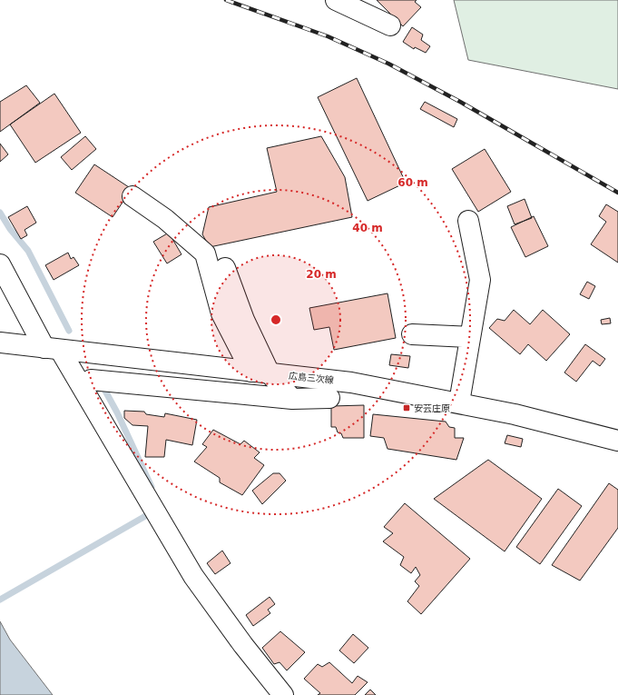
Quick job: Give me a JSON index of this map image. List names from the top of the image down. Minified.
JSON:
{"streets":{"street":["広島三次線"]},"places":{"transit":["安芸庄原"]},"rings":["60 m","40 m","20 m"]}
